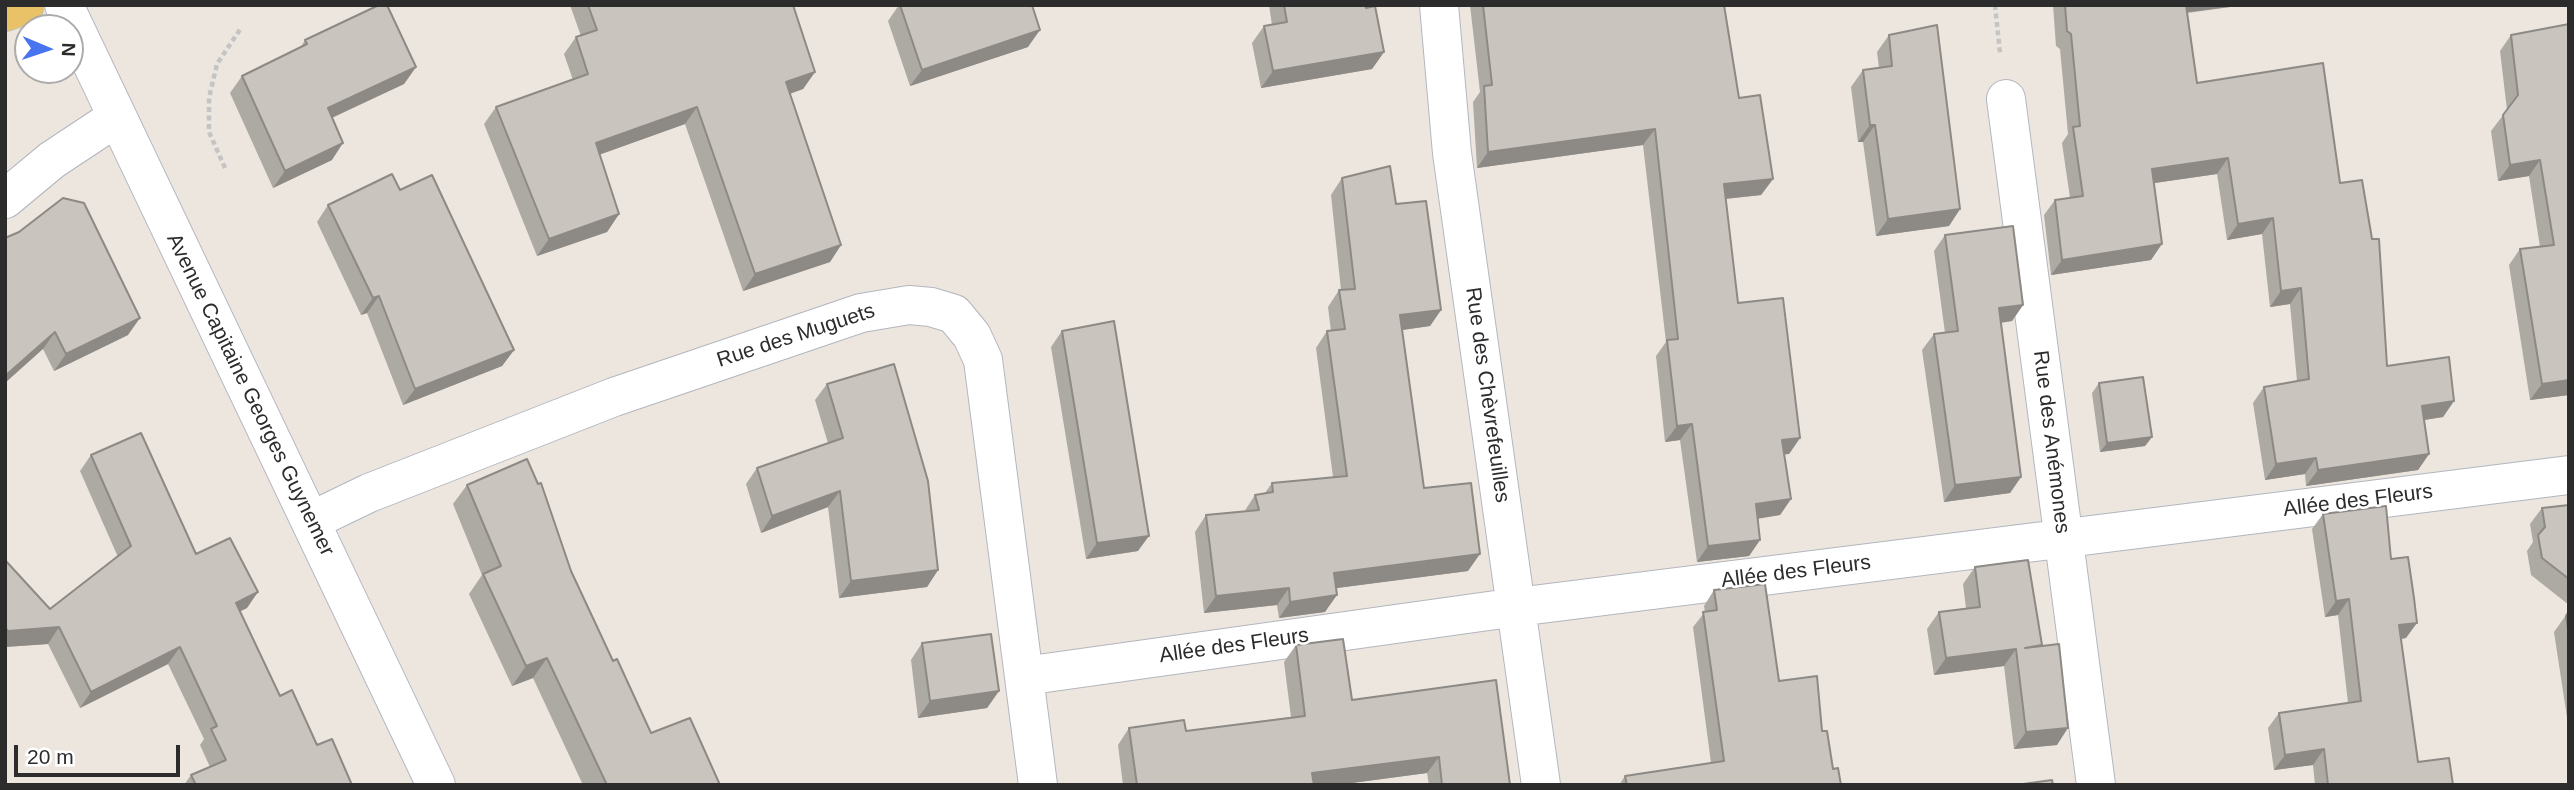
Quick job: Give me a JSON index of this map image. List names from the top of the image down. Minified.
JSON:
{"streets":{"street":["Rue des Muguets","Avenue Capitaine Georges Guynemer","Rue des Chèvrefeuilles","Rue des Anémones","Allée des Fleurs"]},"crossings":[["Rue des Muguets","Avenue Capitaine Georges Guynemer"],["Rue des Muguets","Allée des Fleurs"],["Rue des Chèvrefeuilles","Allée des Fleurs"],["Rue des Anémones","Allée des Fleurs"]],"scale_bar":"20 m","north":"right"}
